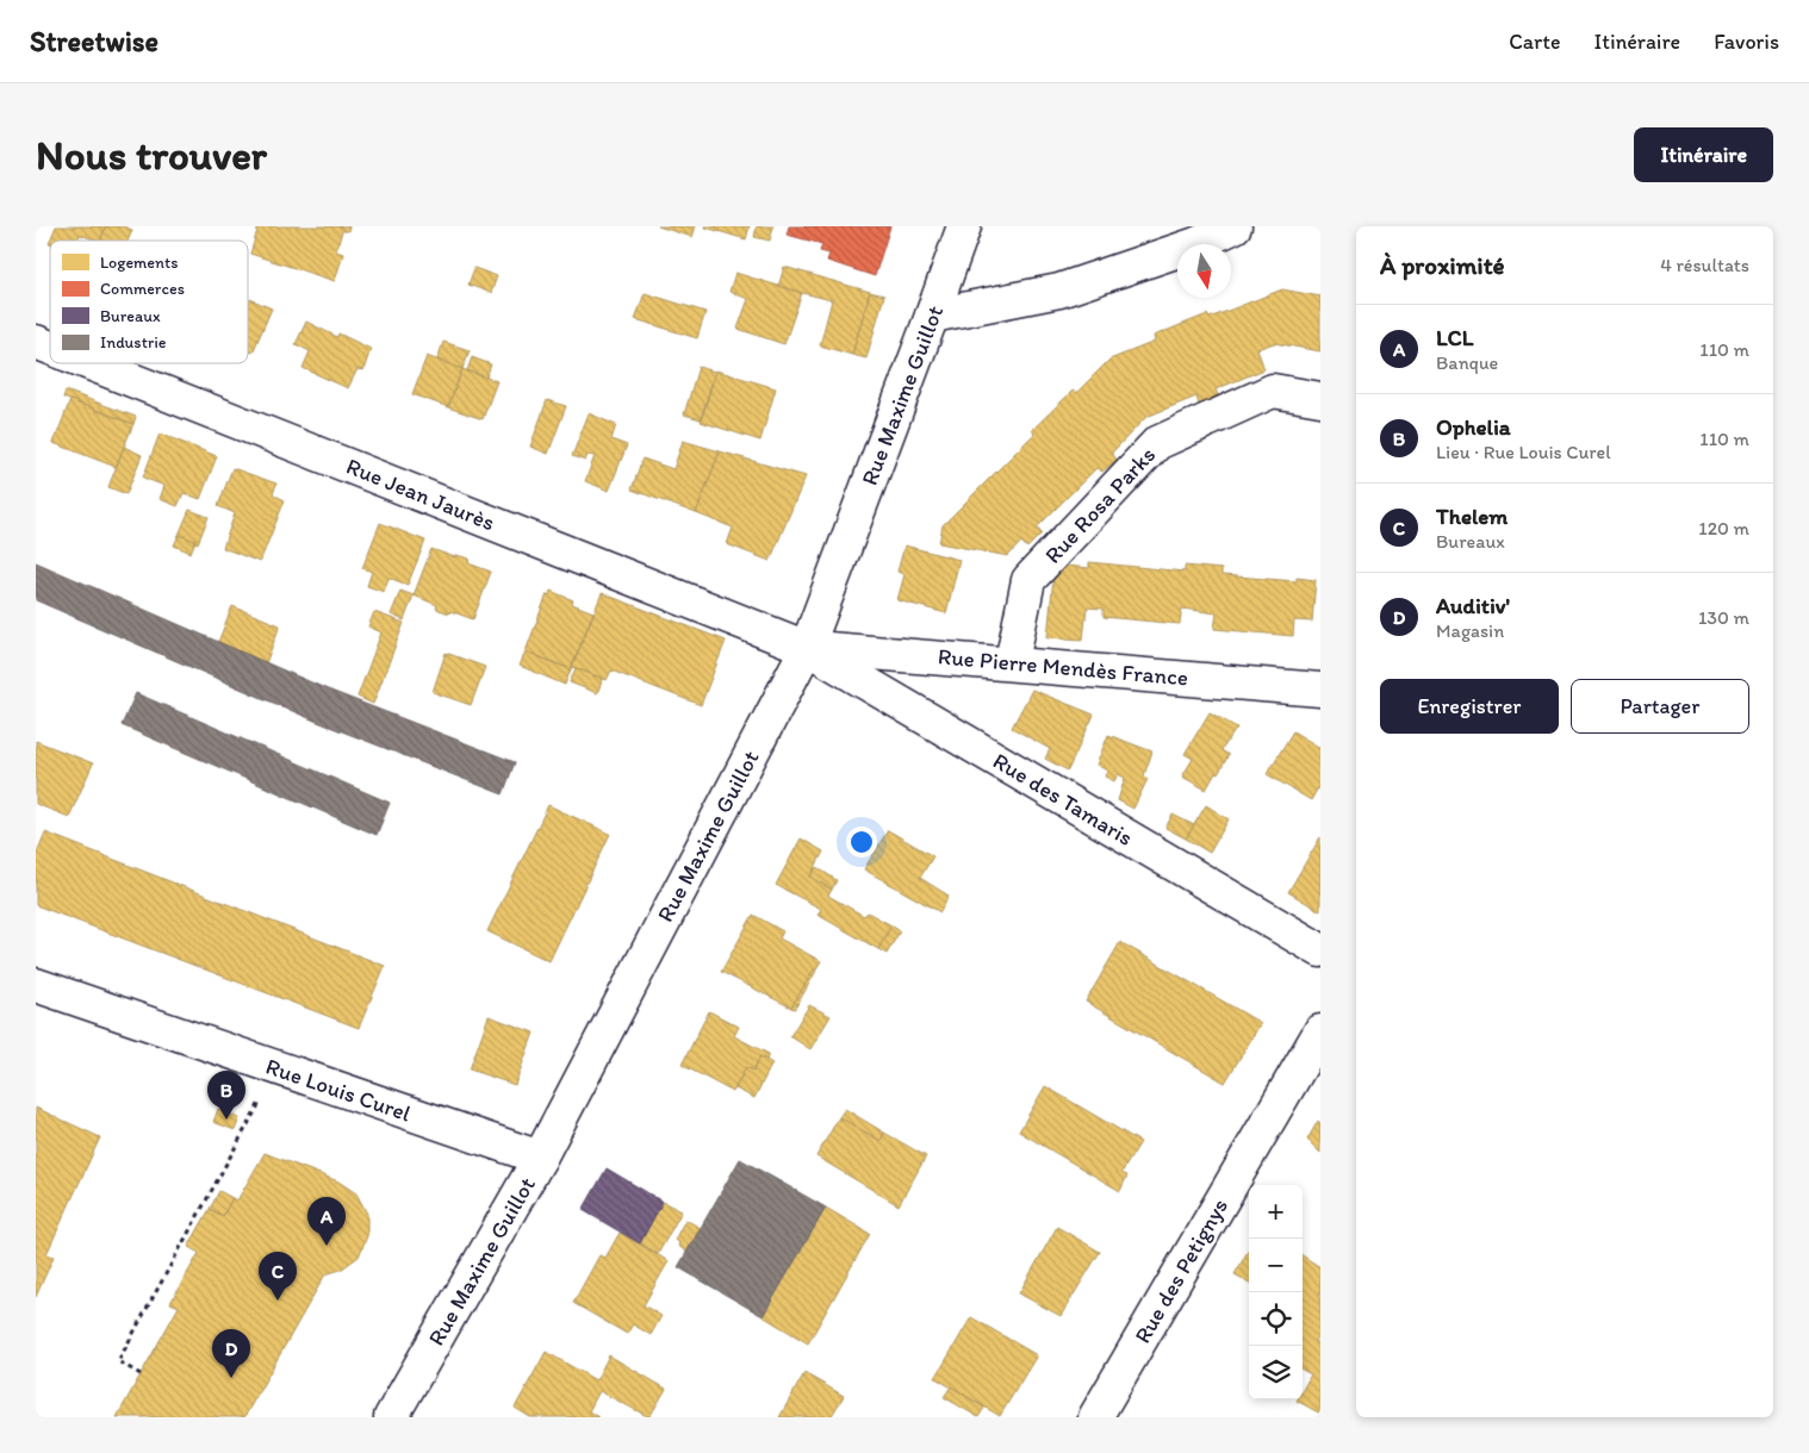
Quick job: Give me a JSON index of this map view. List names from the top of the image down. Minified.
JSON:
{"streets":{"street":["Rue Maxime Guillot","Rue Jean Jaurès","Rue Rosa Parks","Rue Pierre Mendès France","Rue des Tamaris","Rue Louis Curel","Rue des Petignys"]},"crossings":[["Rue Maxime Guillot","Rue Jean Jaurès"],["Rue Maxime Guillot","Rue Pierre Mendès France"],["Rue Maxime Guillot","Rue des Tamaris"],["Rue Maxime Guillot","Rue Louis Curel"],["Rue Jean Jaurès","Rue Pierre Mendès France"],["Rue Jean Jaurès","Rue des Tamaris"],["Rue Rosa Parks","Rue Pierre Mendès France"],["Rue Pierre Mendès France","Rue des Tamaris"]],"legend":["Logements","Commerces","Bureaux","Industrie"],"north":"bottom","page":{"header":"Streetwise","nav":["Carte","Itinéraire","Favoris"],"buttons":["Itinéraire",["Enregistrer","Partager"]],"title":"Nous trouver","heading":["À proximité","4 résultats"],"list":[{"mark":"A","name":"LCL","note":"Banque","value":"110 m"},{"mark":"B","name":"Ophelia","note":"Lieu · Rue Louis Curel","value":"110 m"},{"mark":"C","name":"Thelem","note":"Bureaux","value":"120 m"},{"mark":"D","name":"Auditiv'","note":"Magasin","value":"130 m"}],"pins":["B","A","C","D"],"map_buttons":["+","−"]}}
